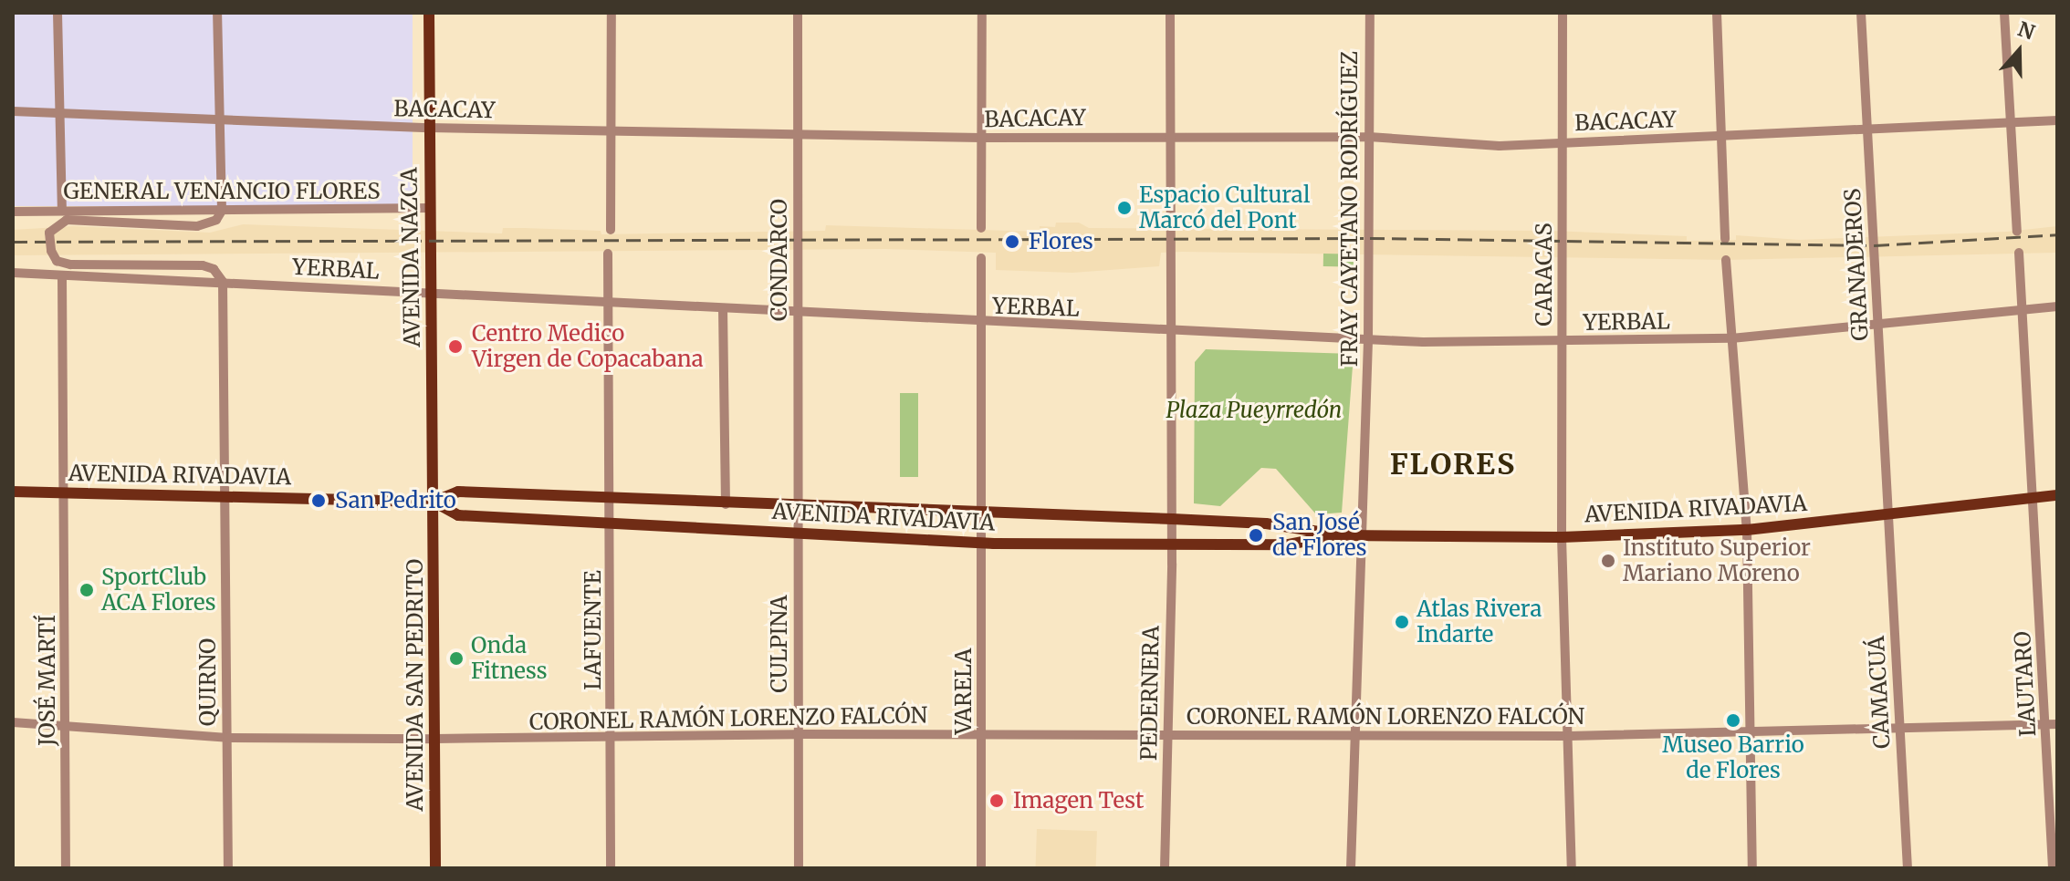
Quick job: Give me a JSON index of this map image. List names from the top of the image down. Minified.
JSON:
{"streets":{"main road":["AVENIDA NAZCA","AVENIDA RIVADAVIA","AVENIDA SAN PEDRITO"],"street":["BACACAY","GENERAL VENANCIO FLORES","FRAY CAYETANO RODRÍGUEZ","CONDARCO","GRANADEROS","YERBAL","CARACAS","LAFUENTE","CULPINA","JOSÉ MARTÍ","QUIRNO","LAUTARO","VARELA","CAMACUÁ","PEDERNERA","CORONEL RAMÓN LORENZO FALCÓN"]},"crossings":[["BACACAY","FRAY CAYETANO RODRÍGUEZ"],["BACACAY","AVENIDA NAZCA"],["BACACAY","CONDARCO"],["BACACAY","GRANADEROS"],["BACACAY","CARACAS"],["BACACAY","PEDERNERA"],["GENERAL VENANCIO FLORES","AVENIDA NAZCA"],["FRAY CAYETANO RODRÍGUEZ","YERBAL"],["FRAY CAYETANO RODRÍGUEZ","AVENIDA RIVADAVIA"],["FRAY CAYETANO RODRÍGUEZ","CORONEL RAMÓN LORENZO FALCÓN"],["AVENIDA NAZCA","YERBAL"],["AVENIDA NAZCA","AVENIDA RIVADAVIA"],["AVENIDA NAZCA","AVENIDA SAN PEDRITO"],["CONDARCO","YERBAL"],["CONDARCO","AVENIDA RIVADAVIA"],["CONDARCO","CULPINA"],["GRANADEROS","YERBAL"],["GRANADEROS","AVENIDA RIVADAVIA"],["GRANADEROS","CAMACUÁ"],["YERBAL","CARACAS"],["YERBAL","LAFUENTE"],["YERBAL","JOSÉ MARTÍ"],["YERBAL","QUIRNO"],["YERBAL","LAUTARO"],["YERBAL","VARELA"],["YERBAL","PEDERNERA"],["CARACAS","AVENIDA RIVADAVIA"],["CARACAS","CORONEL RAMÓN LORENZO FALCÓN"],["AVENIDA RIVADAVIA","LAFUENTE"],["AVENIDA RIVADAVIA","CULPINA"],["AVENIDA RIVADAVIA","JOSÉ MARTÍ"],["AVENIDA RIVADAVIA","QUIRNO"],["AVENIDA RIVADAVIA","LAUTARO"],["AVENIDA RIVADAVIA","AVENIDA SAN PEDRITO"],["AVENIDA RIVADAVIA","VARELA"],["AVENIDA RIVADAVIA","CAMACUÁ"],["AVENIDA RIVADAVIA","PEDERNERA"],["LAFUENTE","CORONEL RAMÓN LORENZO FALCÓN"],["CULPINA","CORONEL RAMÓN LORENZO FALCÓN"],["JOSÉ MARTÍ","CORONEL RAMÓN LORENZO FALCÓN"],["QUIRNO","CORONEL RAMÓN LORENZO FALCÓN"],["LAUTARO","CORONEL RAMÓN LORENZO FALCÓN"],["AVENIDA SAN PEDRITO","CORONEL RAMÓN LORENZO FALCÓN"],["VARELA","CORONEL RAMÓN LORENZO FALCÓN"],["CAMACUÁ","CORONEL RAMÓN LORENZO FALCÓN"],["PEDERNERA","CORONEL RAMÓN LORENZO FALCÓN"]],"districts":["FLORES"],"parks":["Plaza Pueyrredón"],"places":["Espacio Cultural Marcó del Pont","Flores","Centro Medico Virgen de Copacabana","San Pedrito","San José de Flores","Instituto Superior Mariano Moreno","SportClub ACA Flores","Atlas Rivera Indarte","Onda Fitness","Museo Barrio de Flores","Imagen Test"],"north":"top"}
